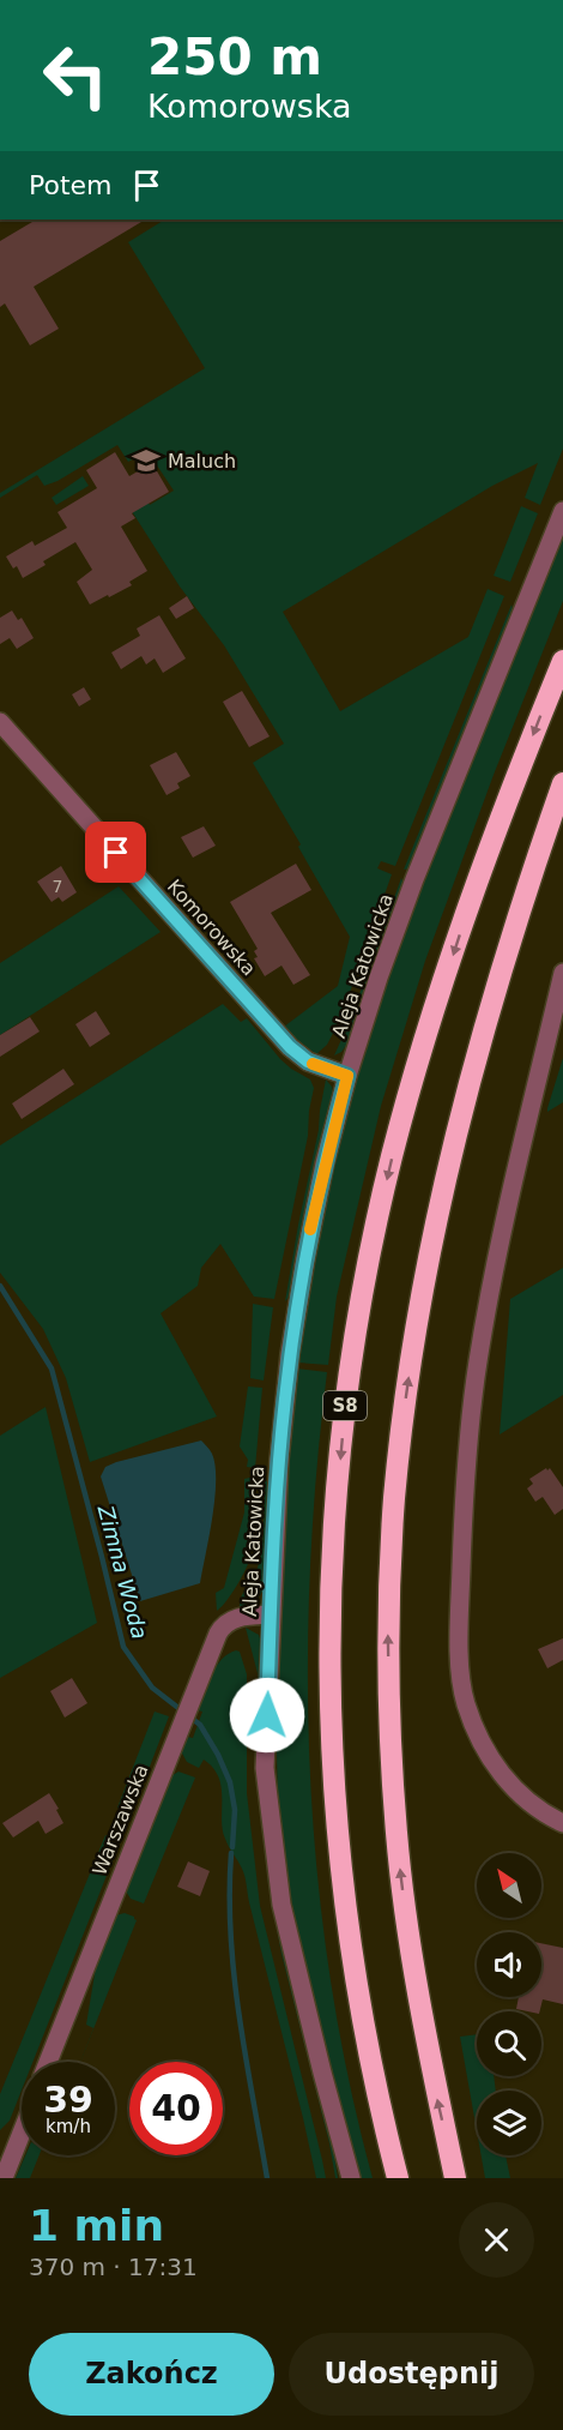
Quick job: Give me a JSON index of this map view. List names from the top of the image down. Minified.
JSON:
{"streets":{"highway":["S8"],"street":["Komorowska","Aleja Katowicka","Warszawska"]},"crossings":[["Komorowska","Aleja Katowicka"],["Aleja Katowicka","Warszawska"]],"water":["Zimna Woda"],"places":{"school or university":["Maluch"]},"house_numbers":["7"],"north":"top left","page":{"turn":["250 m","Komorowska"],"then":"Potem","speed":"39 km/h","limit":"40","heading":["1 min","370 m · 17:31"],"buttons":["Zakończ","Udostępnij"]}}
